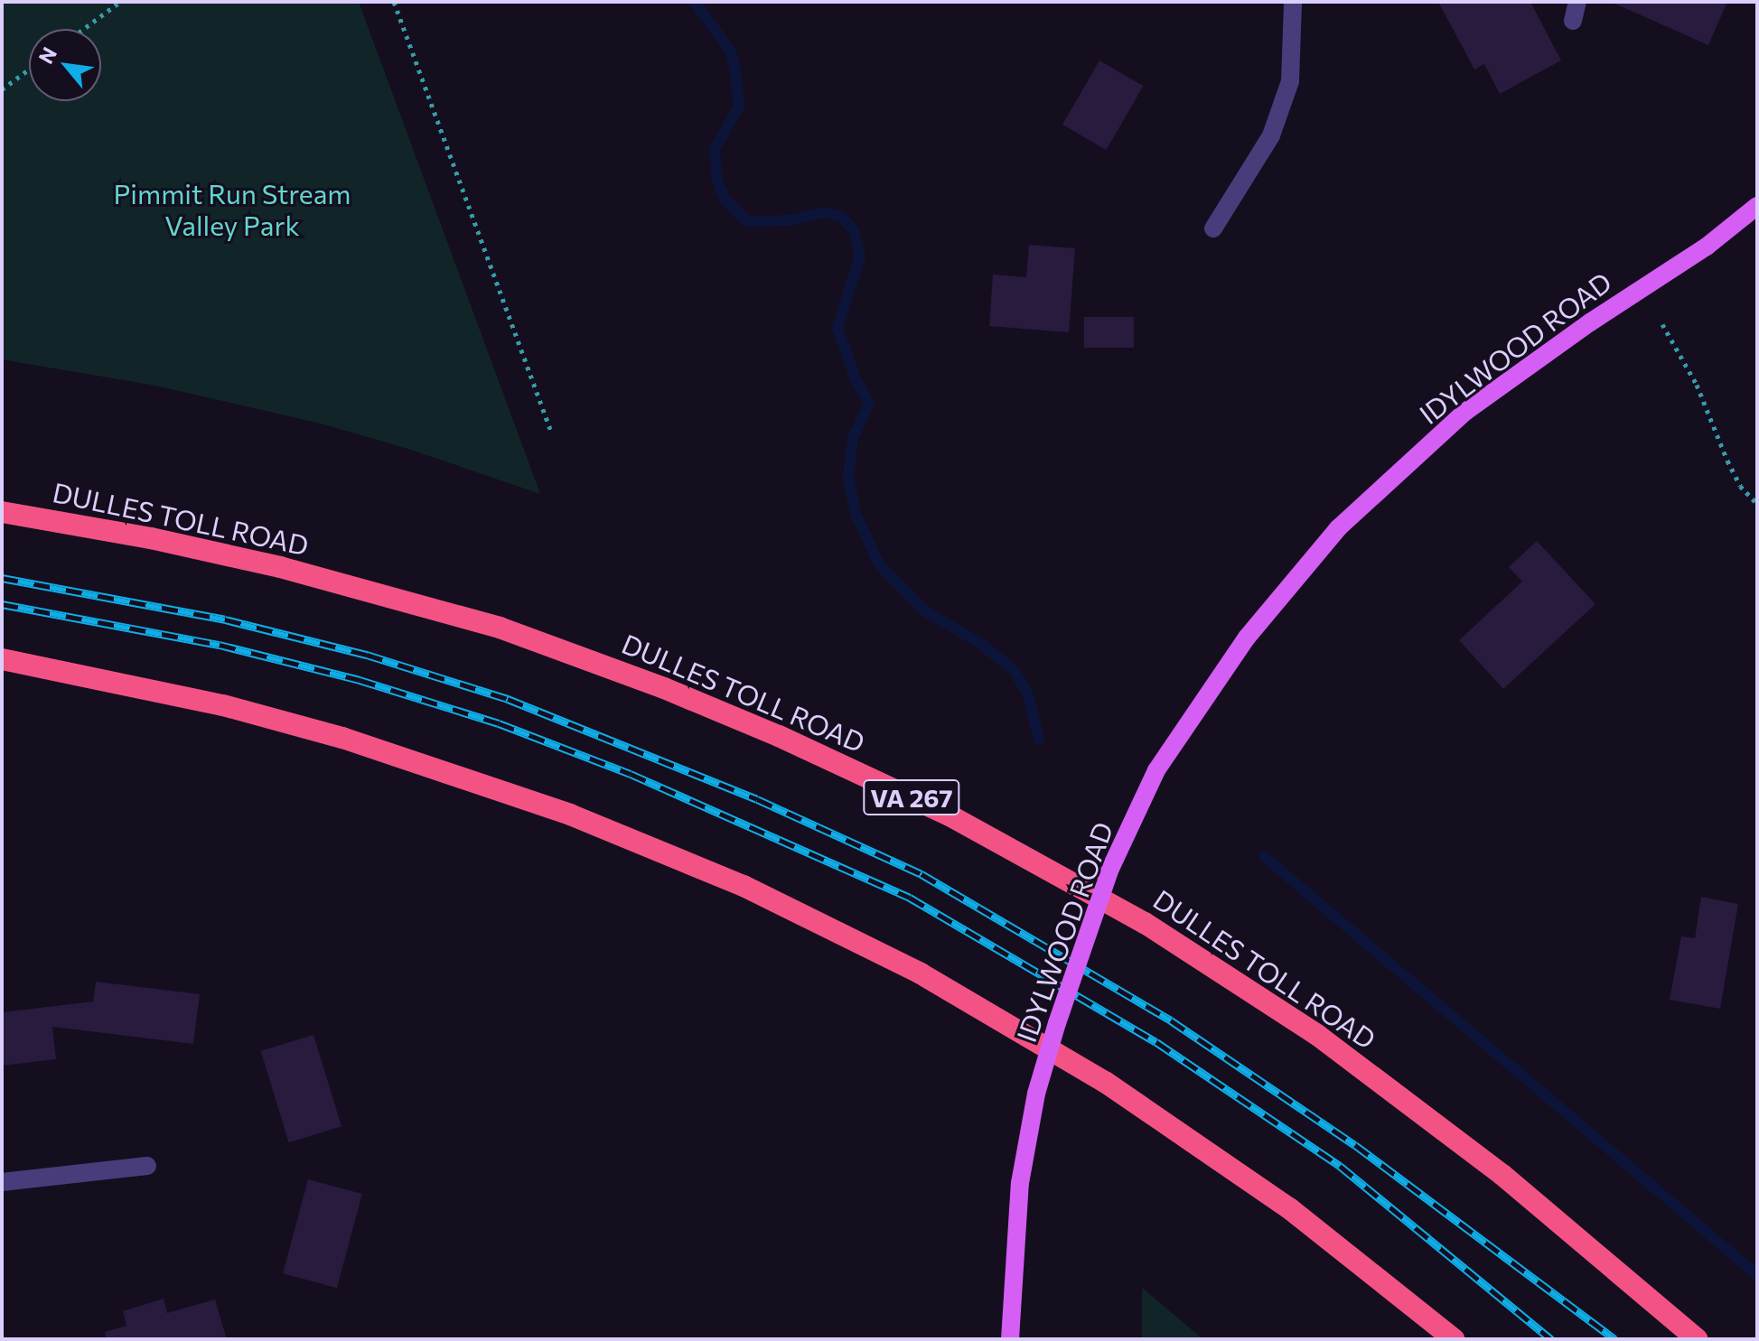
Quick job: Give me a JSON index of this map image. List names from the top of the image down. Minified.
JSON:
{"streets":{"highway":["DULLES TOLL ROAD","VA 267"],"main road":["IDYLWOOD ROAD"]},"parks":["Pimmit Run Stream Valley Park"],"north":"top left"}
